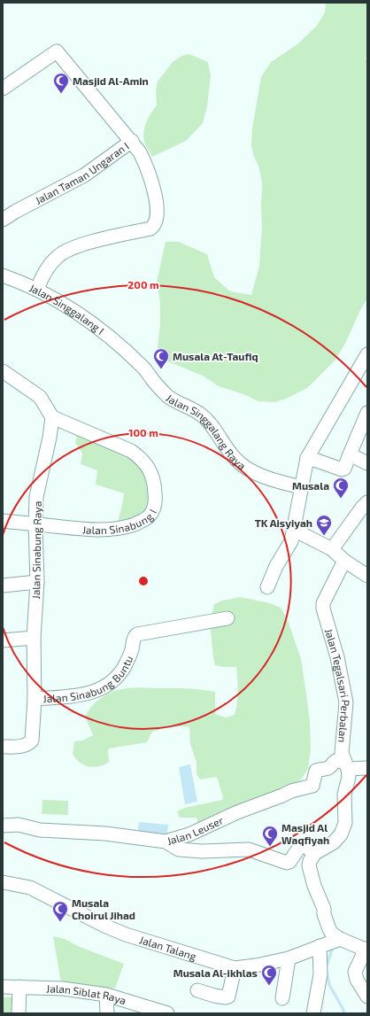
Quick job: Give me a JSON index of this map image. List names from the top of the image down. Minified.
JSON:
{"streets":{"street":["Jalan Taman Ungaran I","Jalan Singgalang I","Jalan Singgalang Raya","Jalan Sinabung I","Jalan Sinabung Raya","Jalan Sinabung Buntu","Jalan Tegalsari Perbalan","Jalan Leuser","Jalan Talang","Jalan Siblat Raya"]},"crossings":[["Jalan Singgalang I","Jalan Singgalang Raya"],["Jalan Sinabung I","Jalan Sinabung Raya"],["Jalan Sinabung Raya","Jalan Sinabung Buntu"],["Jalan Tegalsari Perbalan","Jalan Leuser"]],"places":{"mosque":["Masjid Al-Amin","Musala At-Taufiq","Musala","Masjid Al Waqfiyah","Musala Choirul Jihad","Musala Al-ikhlas"],"school or university":["TK Aisyiyah"]},"rings":["200 m","100 m"]}
